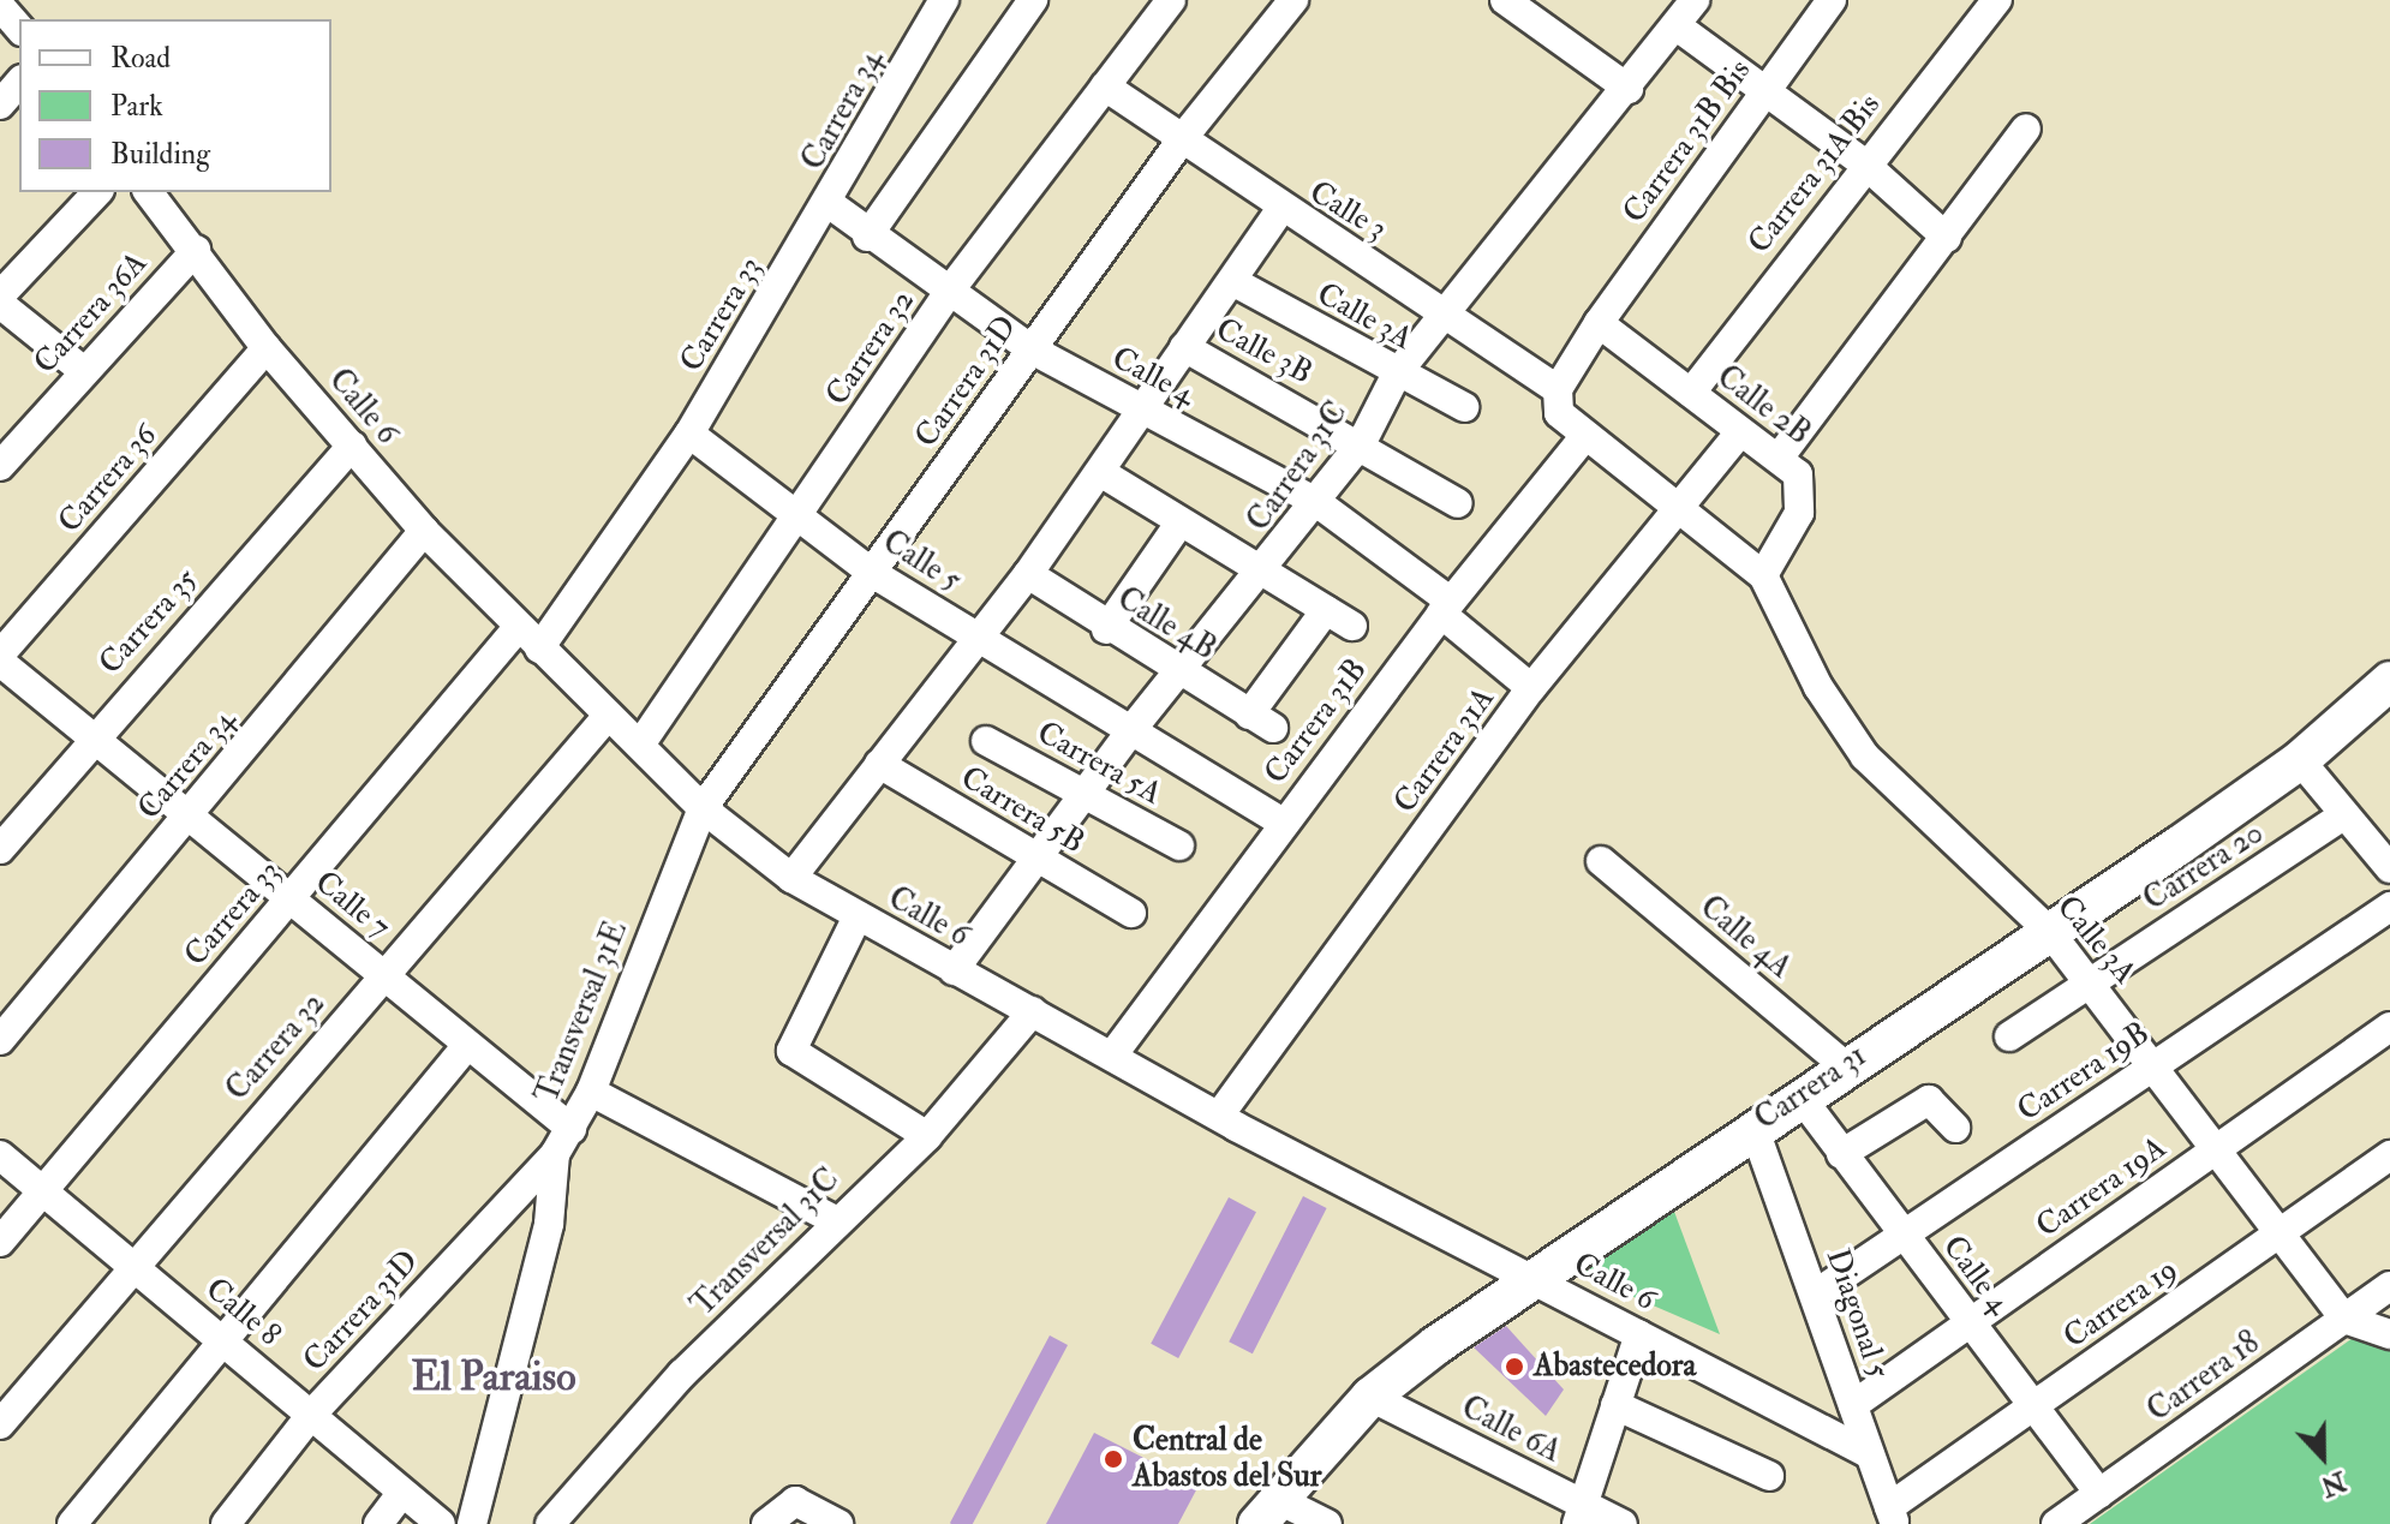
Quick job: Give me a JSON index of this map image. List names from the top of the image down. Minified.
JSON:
{"streets":{"main road":["Carrera 31"],"street":["Carrera 34","Carrera 31B Bis","Carrera 31A Bis","Calle 3","Carrera 36A","Carrera 33","Calle 3A","Carrera 32","Calle 3B","Calle 4","Carrera 31D","Calle 2B","Calle 6","Carrera 31C","Carrera 36","Calle 5","Carrera 35","Calle 4B","Carrera 31B","Carrera 31A","Carrera 5A","Carrera 5B","Carrera 20","Calle 7","Calle 4A","Transversal 31E","Carrera 19B","Carrera 19A","Transversal 31C","Carrera 19","Calle 8","Diagonal 5","Carrera 18","Calle 6A"]},"crossings":[["Carrera 34","Carrera 33"],["Carrera 34","Calle 4"],["Carrera 34","Calle 6"],["Carrera 34","Calle 7"],["Carrera 31B Bis","Calle 3"],["Carrera 31B Bis","Calle 2B"],["Carrera 31A Bis","Calle 2B"],["Calle 3","Carrera 32"],["Calle 3","Carrera 31D"],["Calle 3","Carrera 31C"],["Carrera 36A","Calle 6"],["Carrera 33","Calle 4"],["Carrera 33","Calle 6"],["Carrera 33","Calle 5"],["Carrera 33","Calle 7"],["Carrera 33","Calle 8"],["Calle 3A","Calle 2B"],["Calle 3A","Carrera 31C"],["Calle 3A","Carrera 20"],["Calle 3A","Carrera 19B"],["Calle 3A","Carrera 31"],["Calle 3A","Carrera 19A"],["Calle 3A","Carrera 19"],["Calle 3A","Carrera 18"],["Carrera 32","Calle 4"],["Carrera 32","Calle 6"],["Carrera 32","Calle 5"],["Carrera 32","Calle 7"],["Carrera 32","Calle 8"],["Calle 3B","Carrera 31C"],["Calle 4","Carrera 31D"],["Calle 4","Carrera 31C"],["Calle 4","Carrera 31B"],["Calle 4","Carrera 31A"],["Calle 4","Carrera 19B"],["Calle 4","Carrera 31"],["Calle 4","Carrera 19A"],["Calle 4","Carrera 19"],["Calle 4","Carrera 18"],["Carrera 31D","Calle 6"],["Carrera 31D","Calle 5"],["Carrera 31D","Transversal 31E"],["Carrera 31D","Calle 8"],["Calle 2B","Carrera 31A"],["Calle 6","Carrera 31C"],["Calle 6","Carrera 36"],["Calle 6","Carrera 35"],["Calle 6","Carrera 31B"],["Calle 6","Carrera 31A"],["Calle 6","Transversal 31E"],["Calle 6","Carrera 31"],["Calle 6","Transversal 31C"],["Calle 6","Diagonal 5"],["Carrera 31C","Calle 5"],["Carrera 31C","Calle 4B"],["Carrera 31C","Carrera 5A"],["Carrera 31C","Carrera 5B"],["Calle 5","Carrera 31B"],["Carrera 35","Calle 7"],["Calle 7","Transversal 31E"],["Calle 4A","Carrera 31"],["Carrera 19B","Diagonal 5"],["Carrera 31","Diagonal 5"],["Carrera 31","Calle 6A"],["Carrera 19A","Diagonal 5"],["Carrera 19","Diagonal 5"]],"districts":["El Paraiso"],"places":["Abastecedora","Central de Abastos del Sur"],"legend":["Road","Park","Building"],"north":"bottom"}
